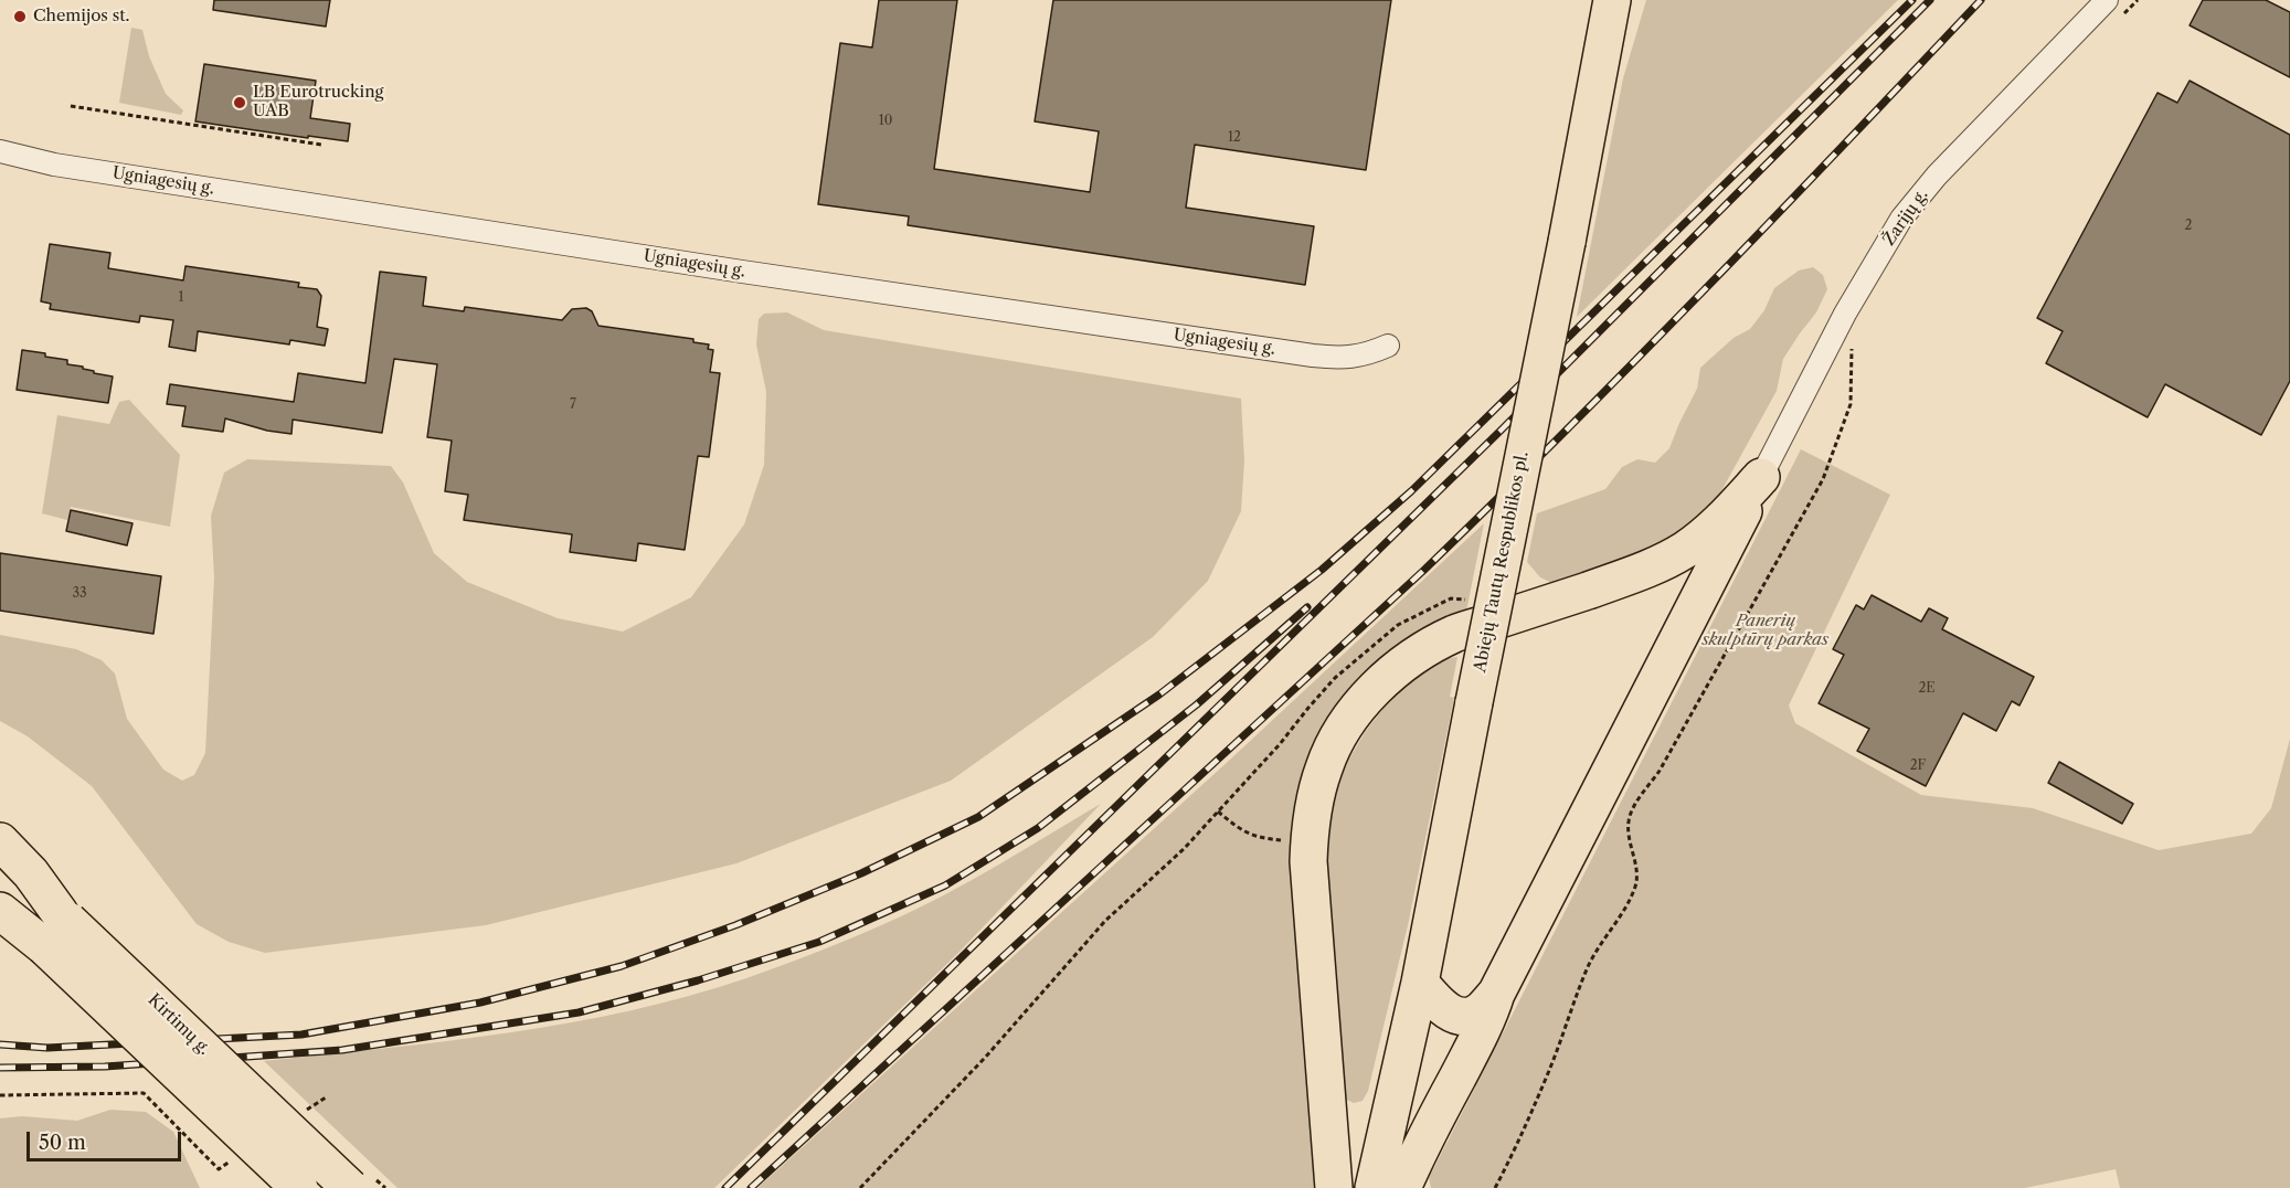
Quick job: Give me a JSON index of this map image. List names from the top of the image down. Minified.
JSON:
{"streets":{"highway":["Abiejų Tautų Respublikos pl.","Kirtimų g."],"street":["Ugniagesių g.","Žarijų g."]},"parks":["Panerių skulptūrų parkas"],"places":["Chemijos st.","LB Eurotrucking UAB"],"house_numbers":["10","12","2","1","7","33","2E","2F"],"scale_bar":"50 m"}
